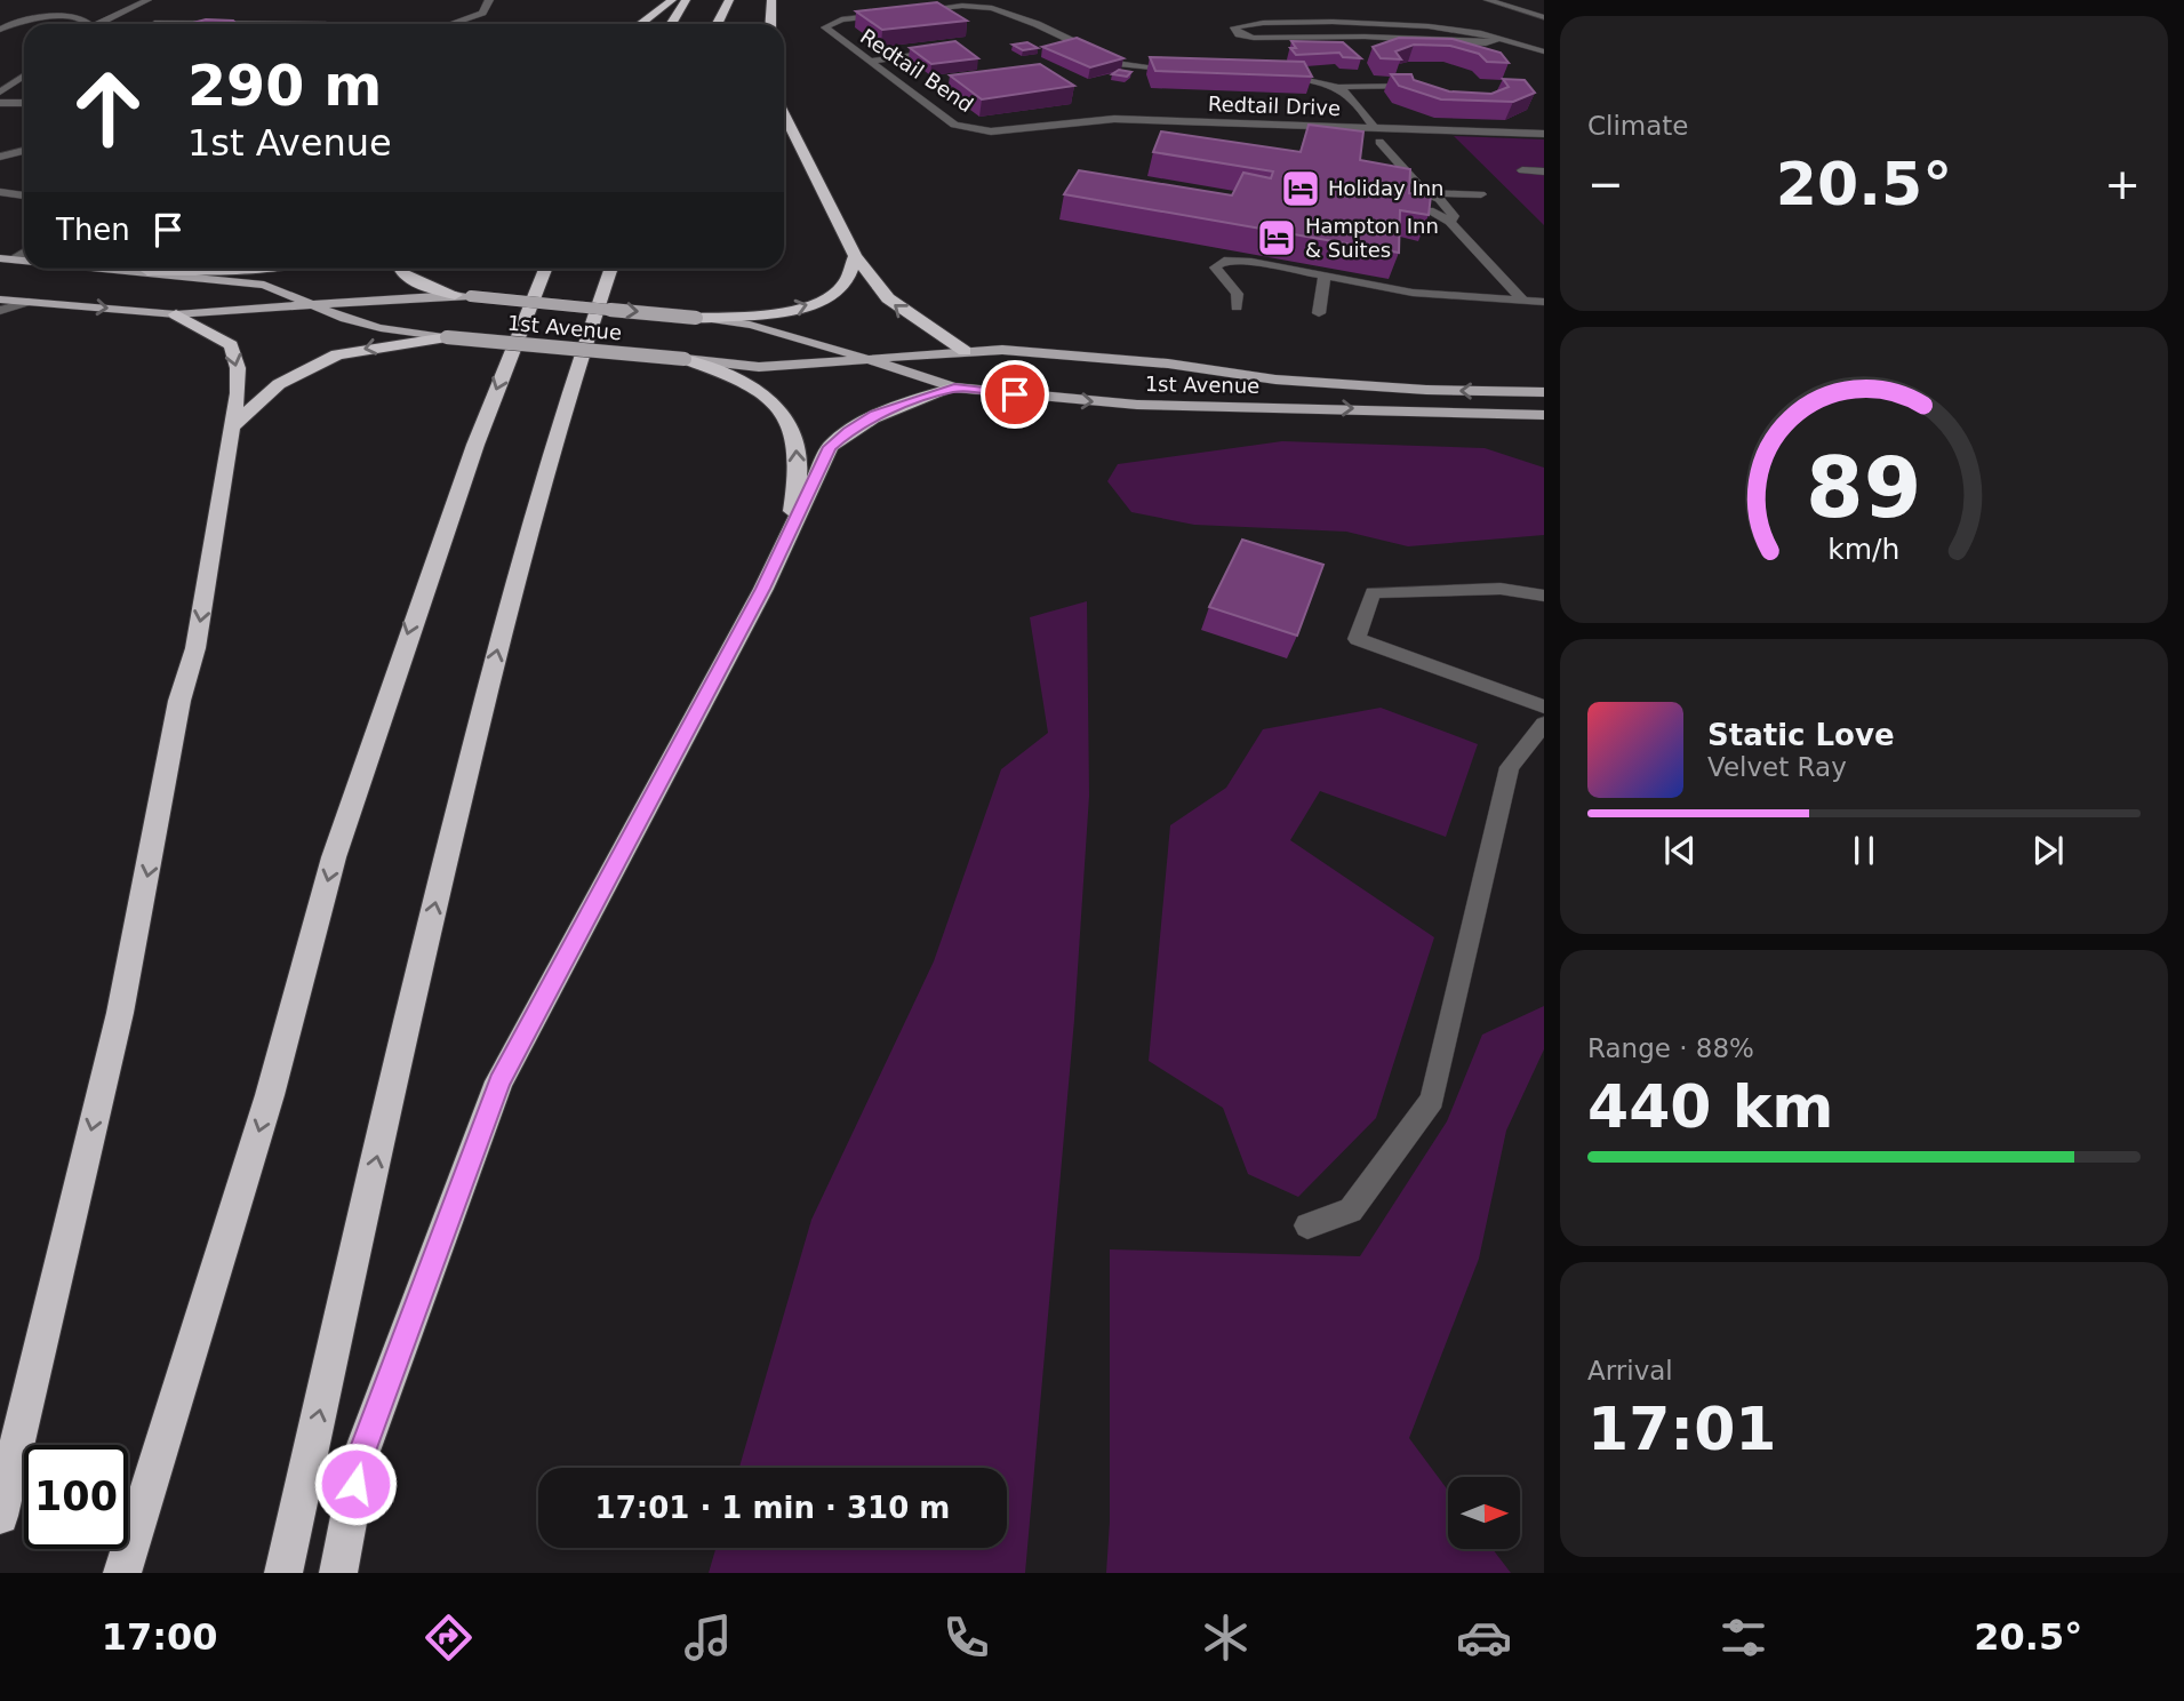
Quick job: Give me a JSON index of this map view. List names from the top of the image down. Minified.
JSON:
{"streets":{"main road":["1st Avenue"],"street":["Redtail Bend","Redtail Drive"]},"crossings":[["Redtail Bend","Redtail Drive"]],"places":{"hotel":["Holiday Inn","Hampton Inn & Suites"]},"north":"right","page":{"tile":["Climate",["Range · 88%","440 km"],["Arrival","17:01"]],"turn":["290 m","1st Avenue"],"heat":["−","20.5°","+"],"then":"Then","song":["Static Love","Velvet Ray"],"limit":"100","trip":"17:01 · 1 min · 310 m","tabs":["17:00","20.5°"],"gauge":["89","km/h"]}}
